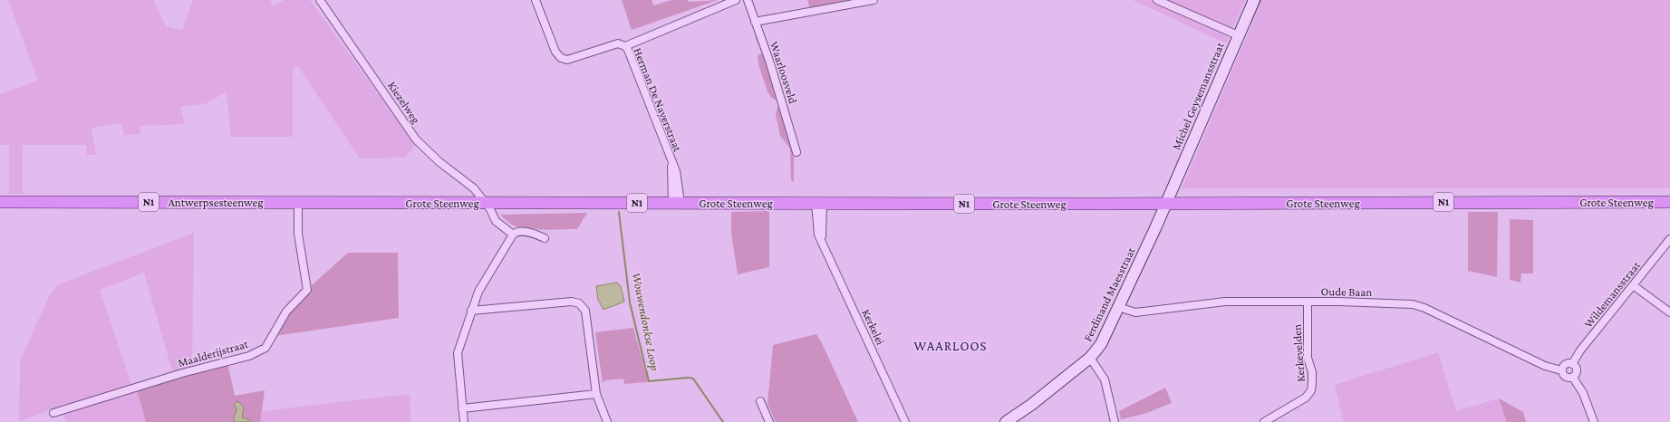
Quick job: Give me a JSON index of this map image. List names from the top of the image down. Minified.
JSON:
{"streets":{"main road":["N1","Antwerpsesteenweg","Grote Steenweg"],"street":["Waarloosveld","Michel Geysemansstraat","Herman De Nayerstraat","Kiezelweg","Oude Baan","Ferdinand Maesstraat","Wildemansstraat","Kerkelei","Maalderijstraat","Kerkevelden"]},"crossings":[["Michel Geysemansstraat","Grote Steenweg"],["Michel Geysemansstraat","Ferdinand Maesstraat"],["Herman De Nayerstraat","Grote Steenweg"],["Kiezelweg","Grote Steenweg"],["Antwerpsesteenweg","Grote Steenweg"],["Antwerpsesteenweg","Maalderijstraat"],["Grote Steenweg","Ferdinand Maesstraat"],["Grote Steenweg","Kerkelei"],["Oude Baan","Ferdinand Maesstraat"],["Oude Baan","Wildemansstraat"],["Oude Baan","Kerkevelden"]],"districts":["WAARLOOS"],"water":["Wouwendonkse Loop"]}
